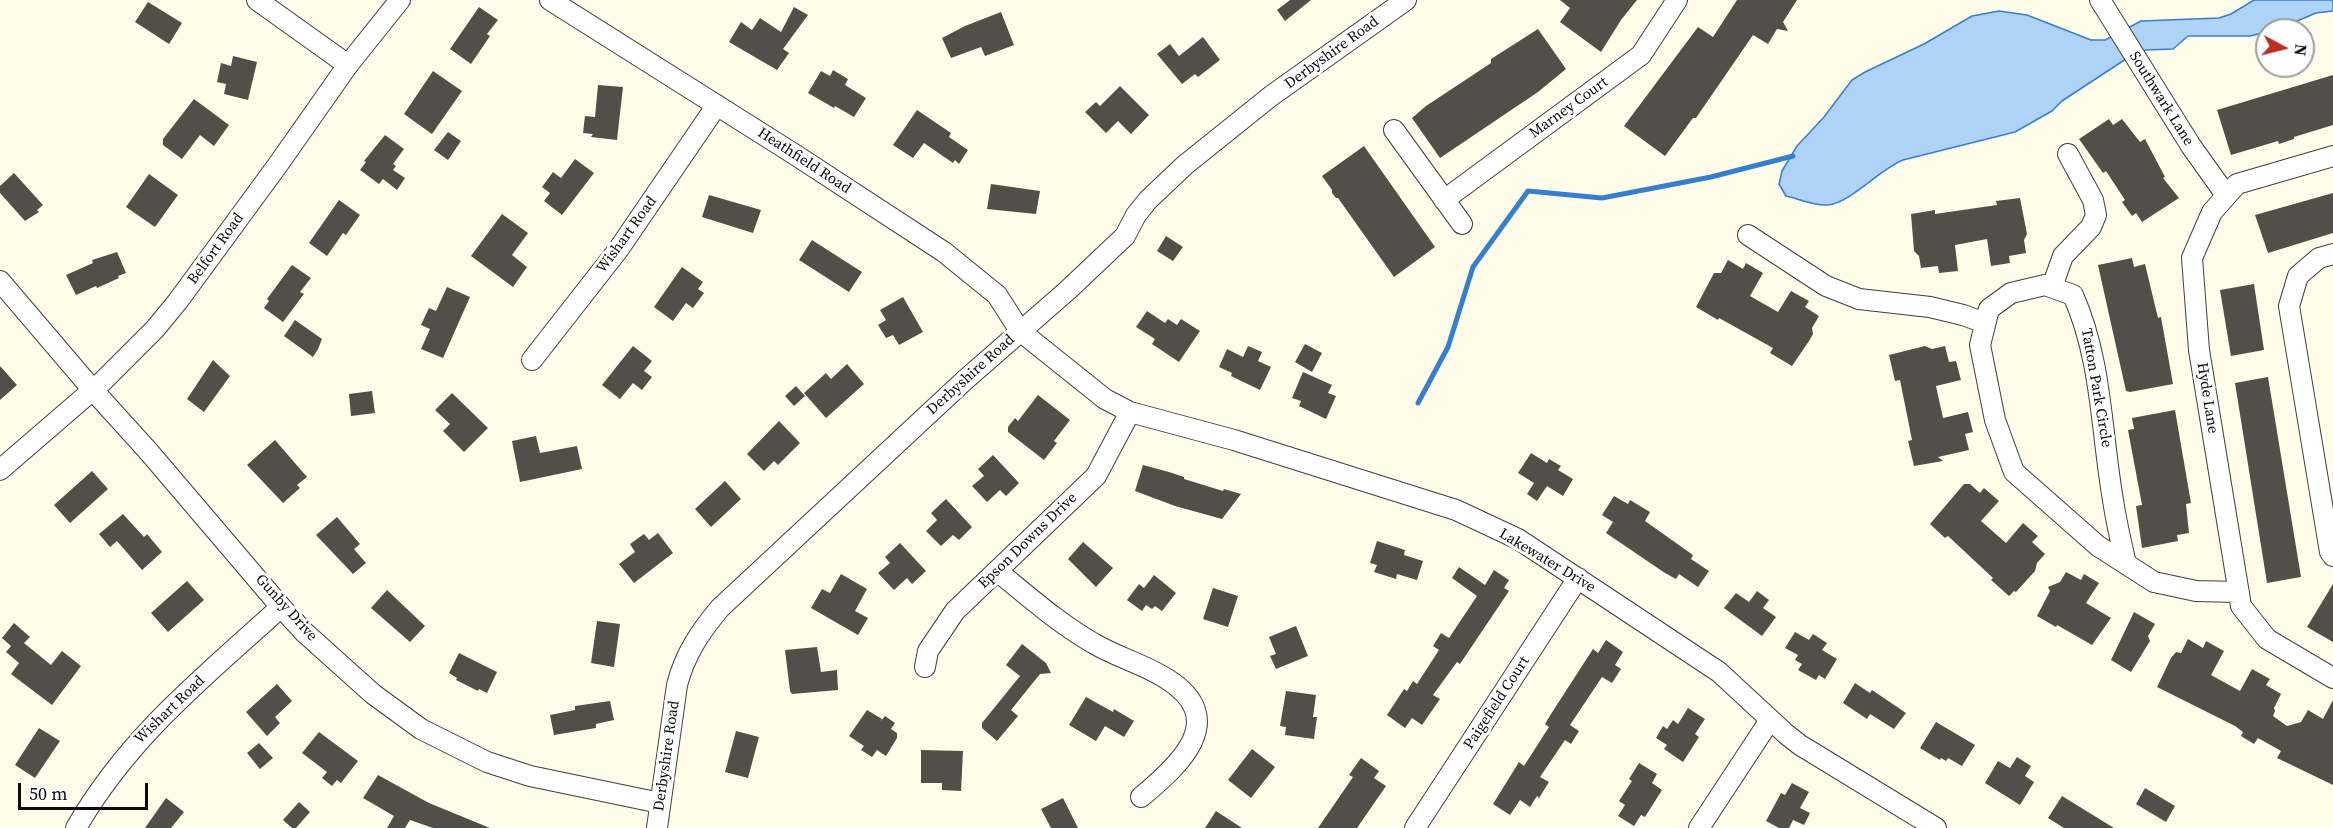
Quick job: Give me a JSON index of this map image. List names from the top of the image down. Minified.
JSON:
{"streets":{"street":["Derbyshire Road","Southwark Lane","Marney Court","Heathfield Road","Wishart Road","Belfort Road","Tatton Park Circle","Hyde Lane","Epson Downs Drive","Lakewater Drive","Gunby Drive","Paigefield Court"]},"crossings":[["Derbyshire Road","Heathfield Road"],["Derbyshire Road","Lakewater Drive"],["Derbyshire Road","Gunby Drive"],["Southwark Lane","Hyde Lane"],["Heathfield Road","Wishart Road"],["Heathfield Road","Lakewater Drive"],["Wishart Road","Gunby Drive"],["Belfort Road","Gunby Drive"],["Epson Downs Drive","Lakewater Drive"],["Lakewater Drive","Paigefield Court"]],"scale_bar":"50 m","north":"right"}
